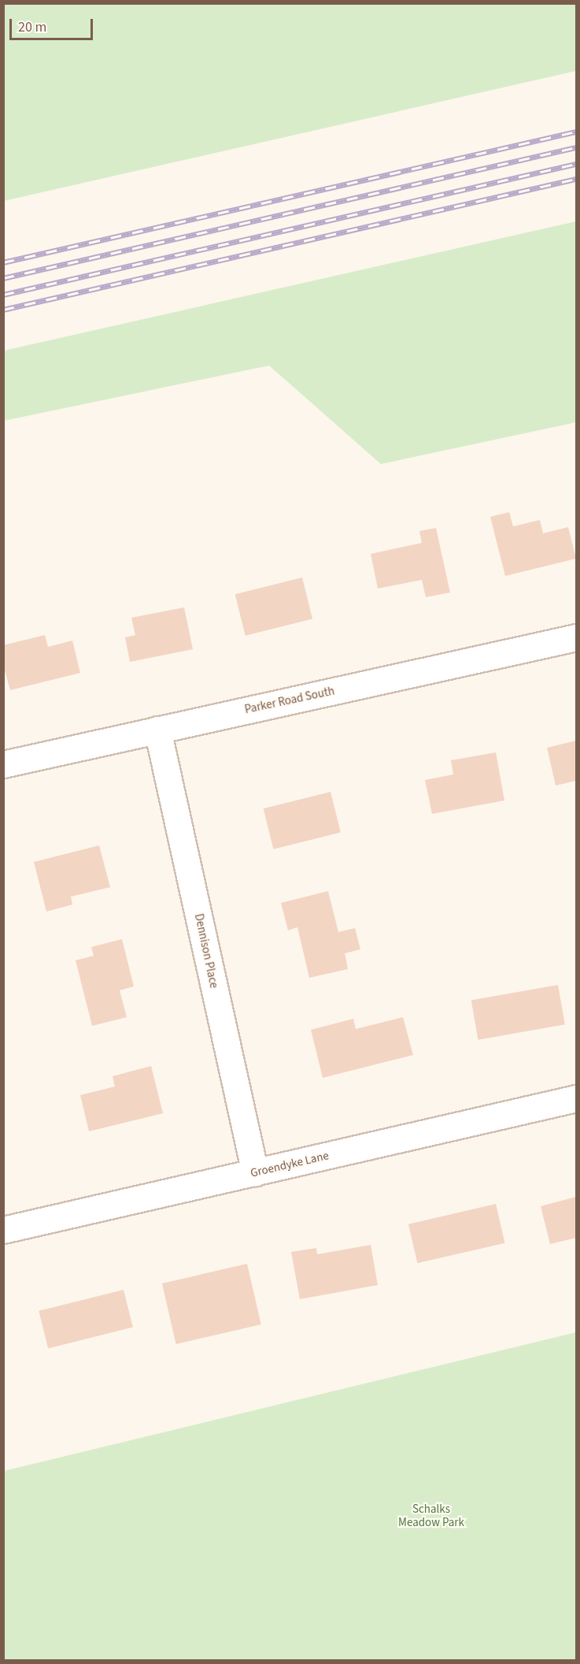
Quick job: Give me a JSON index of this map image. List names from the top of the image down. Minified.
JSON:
{"streets":{"street":["Parker Road South","Dennison Place","Groendyke Lane"]},"crossings":[["Parker Road South","Dennison Place"],["Dennison Place","Groendyke Lane"]],"parks":["Schalks Meadow Park"],"scale_bar":"20 m"}
